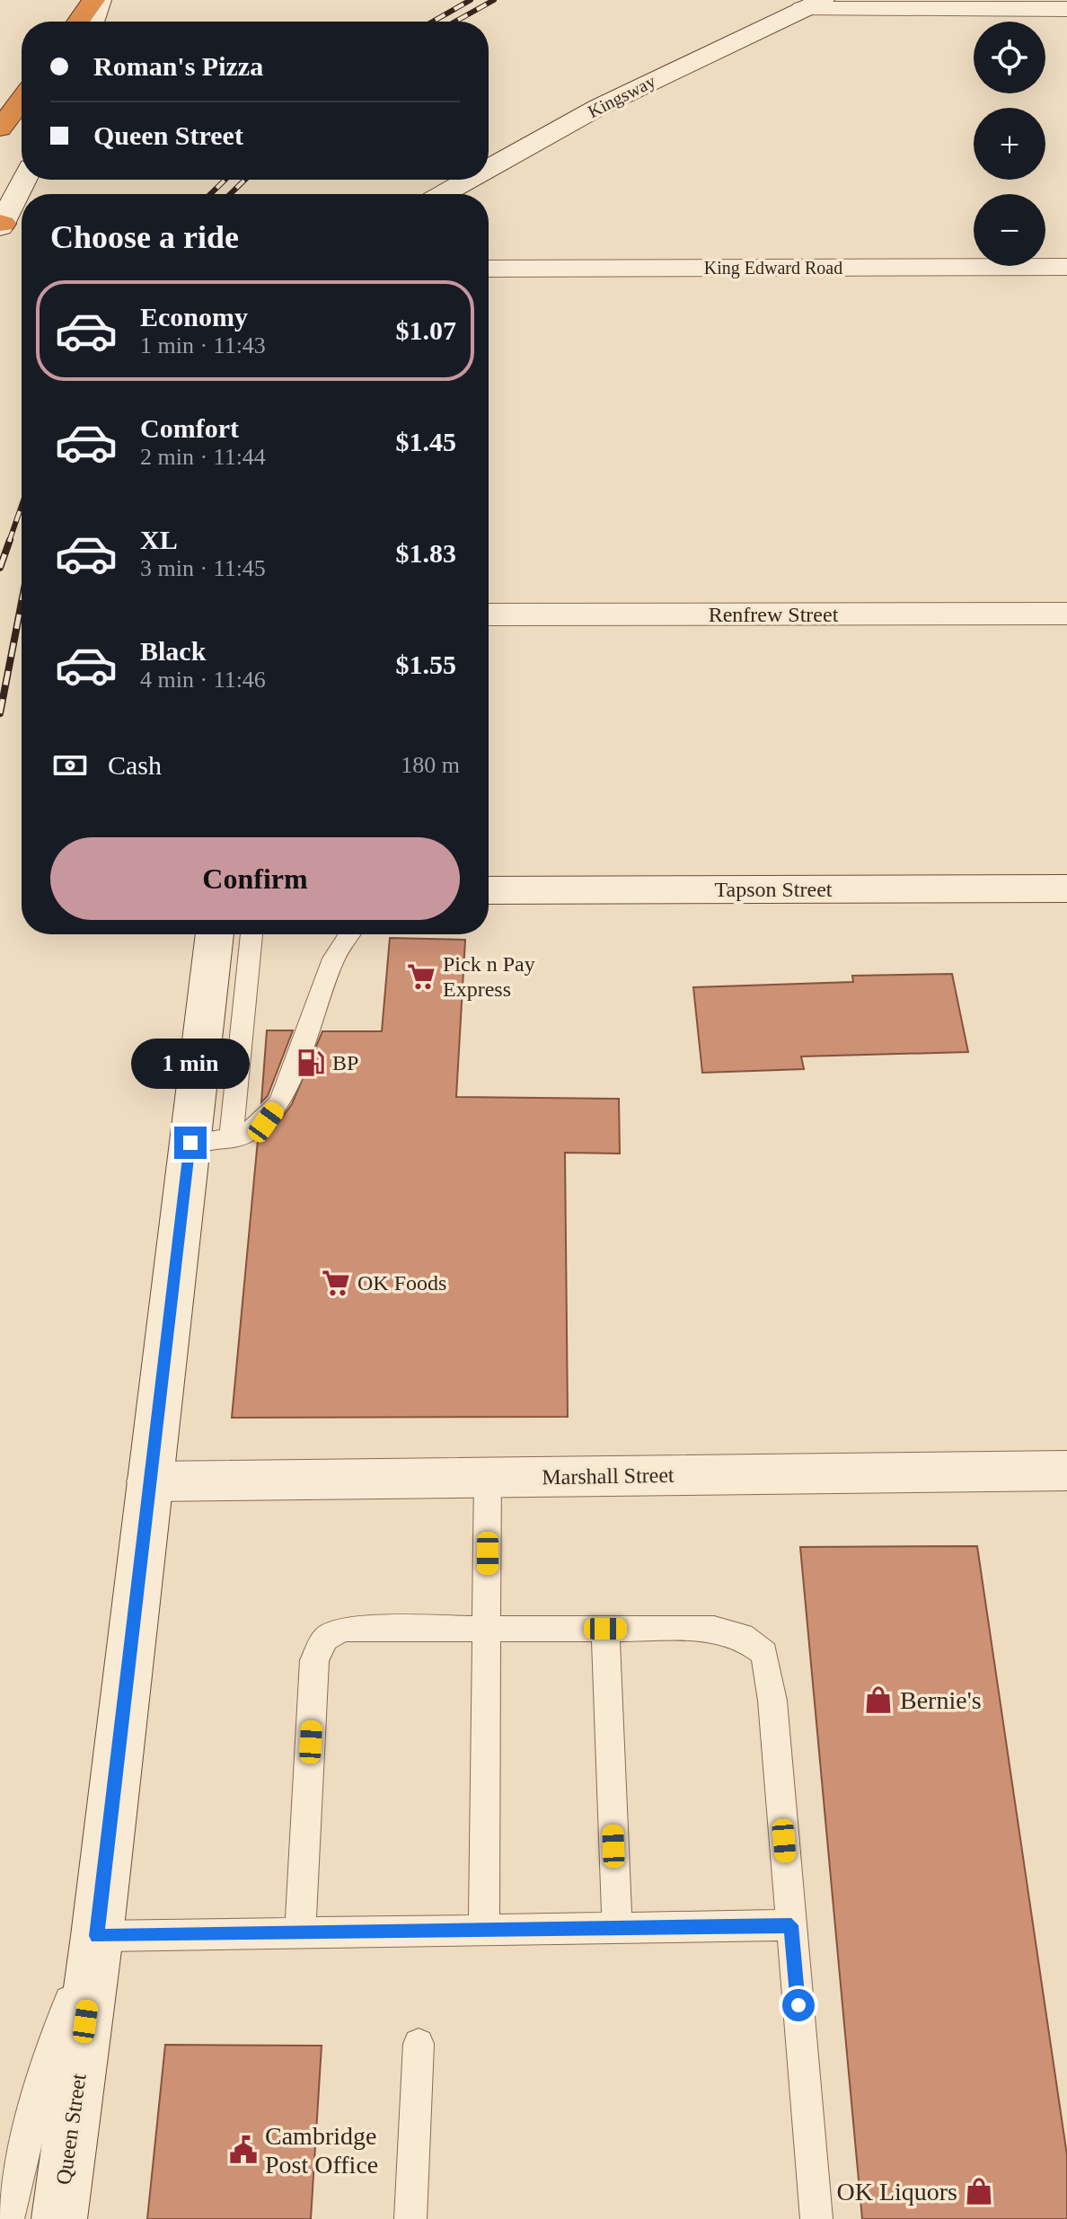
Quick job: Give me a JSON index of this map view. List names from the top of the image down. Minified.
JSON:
{"streets":{"street":["Kingsway","King Edward Road","Renfrew Street","Tapson Street","Marshall Street","Queen Street"]},"crossings":[["Marshall Street","Queen Street"]],"places":{"supermarket":["Pick n Pay Express","OK Foods"],"fuel station":["BP"],"shop":["Bernie's","OK Liquors"],"public building":["Cambridge Post Office"]},"page":{"map_buttons":["+","−"],"banner":["Roman's Pizza","Queen Street"],"heading":"Choose a ride","list":[{"name":"Economy","note":"1 min · 11:43","value":"$1.07"},{"name":"Comfort","note":"2 min · 11:44","value":"$1.45"},{"name":"XL","note":"3 min · 11:45","value":"$1.83"},{"name":"Black","note":"4 min · 11:46","value":"$1.55"}],"pay":["Cash","180 m"],"buttons":"Confirm","bubble":"1 min"}}
